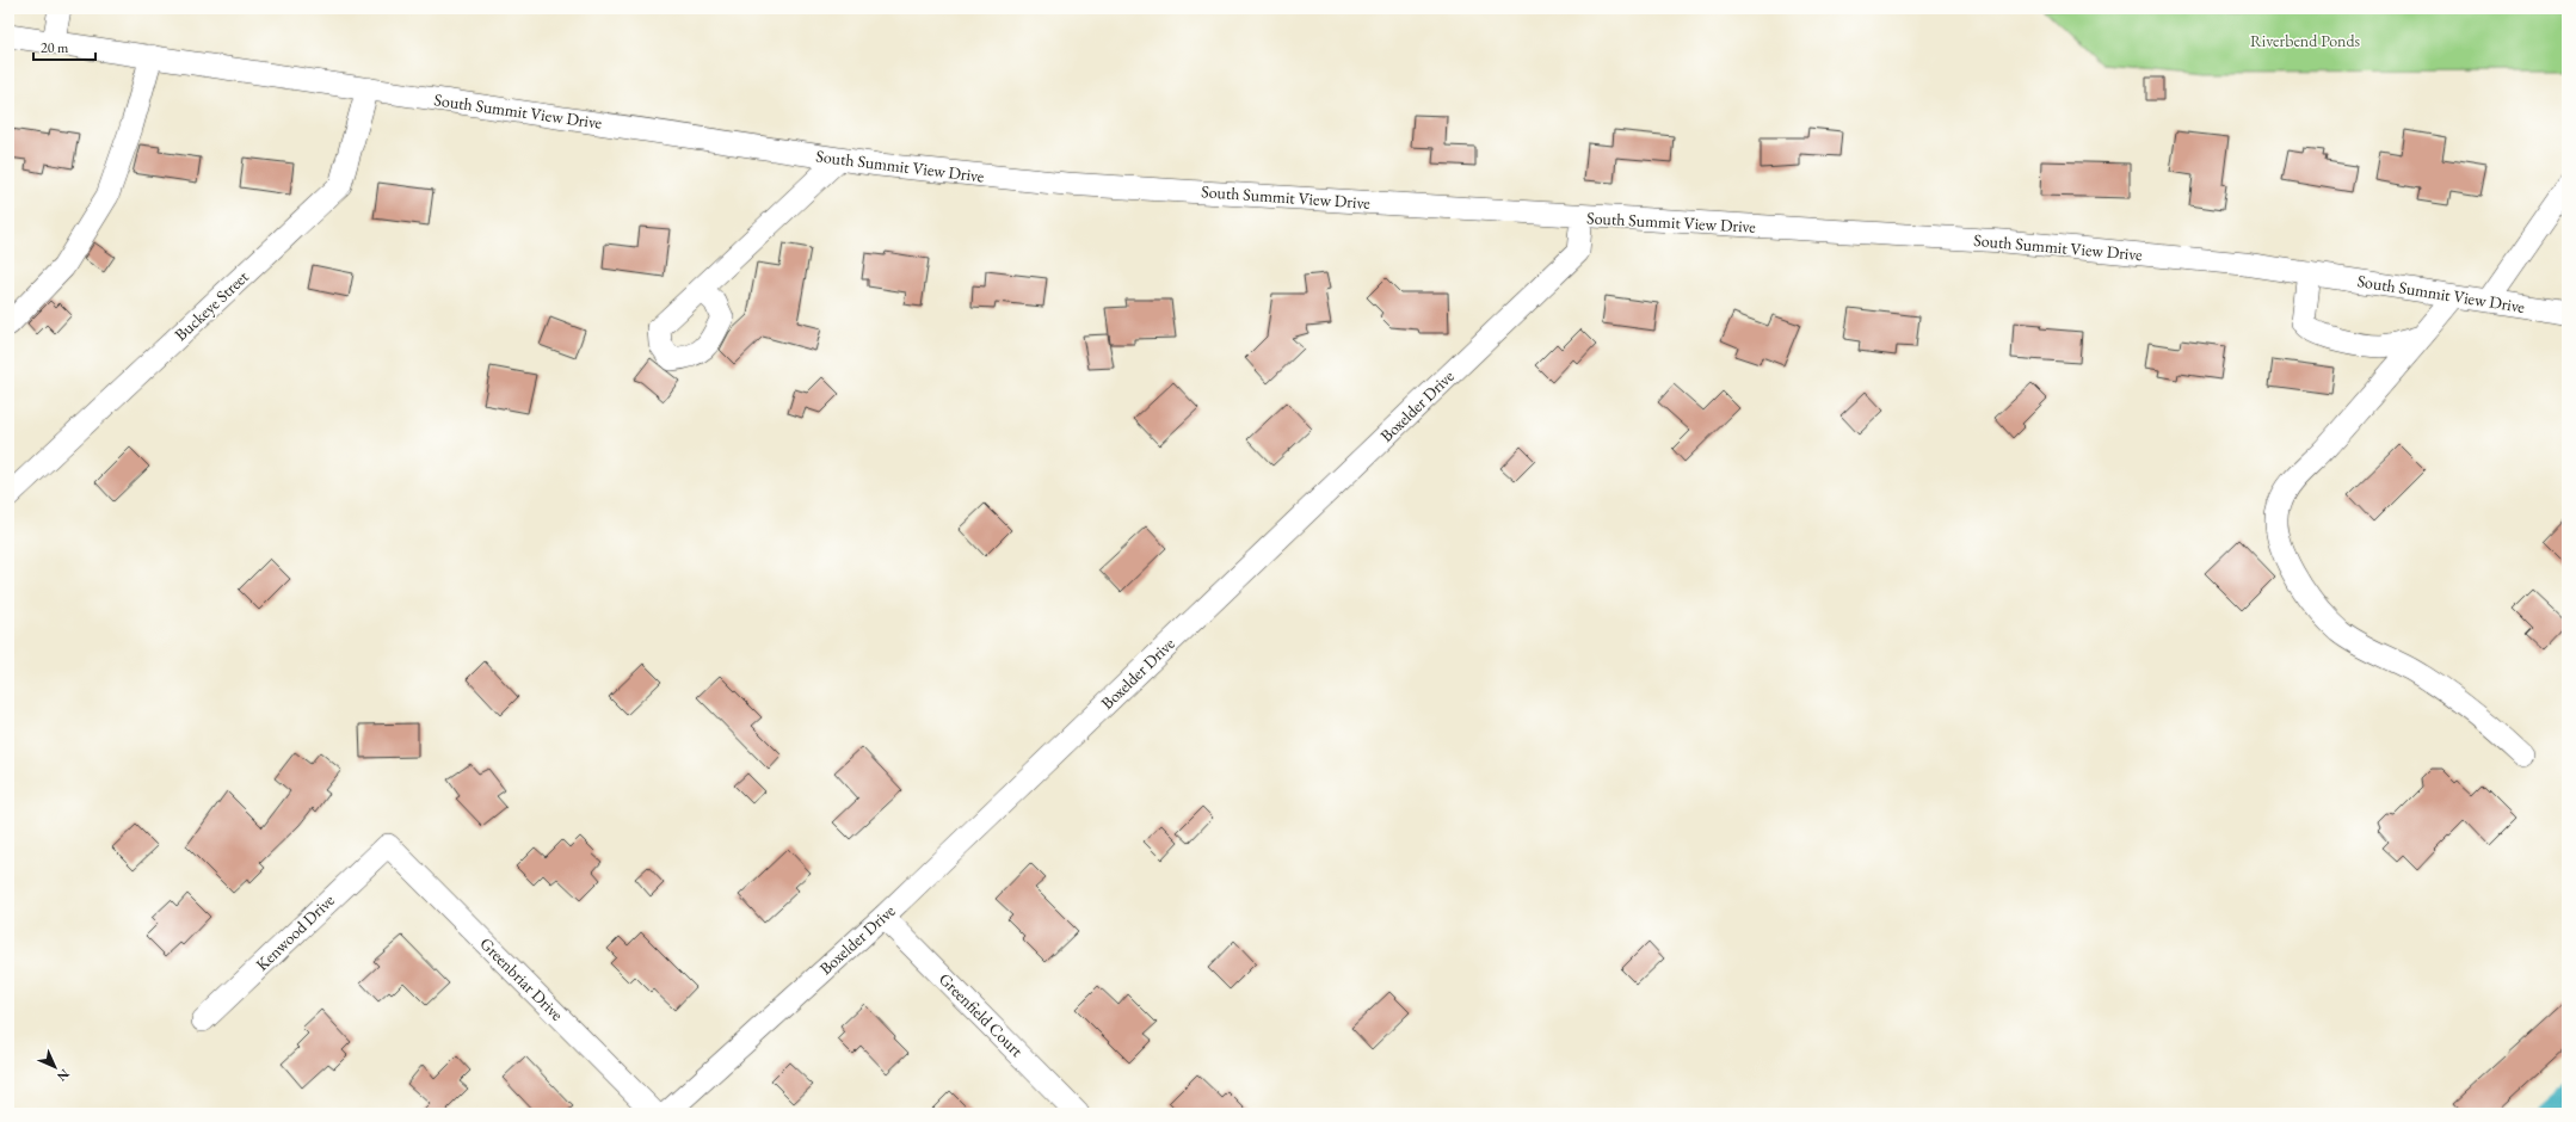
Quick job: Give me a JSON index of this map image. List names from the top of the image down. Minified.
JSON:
{"streets":{"street":["South Summit View Drive","Buckeye Street","Boxelder Drive","Kenwood Drive","Greenbriar Drive","Greenfield Court"]},"crossings":[["South Summit View Drive","Buckeye Street"],["South Summit View Drive","Boxelder Drive"],["Boxelder Drive","Greenfield Court"],["Kenwood Drive","Greenbriar Drive"]],"parks":["Riverbend Ponds"],"scale_bar":"20 m","north":"bottom right"}
